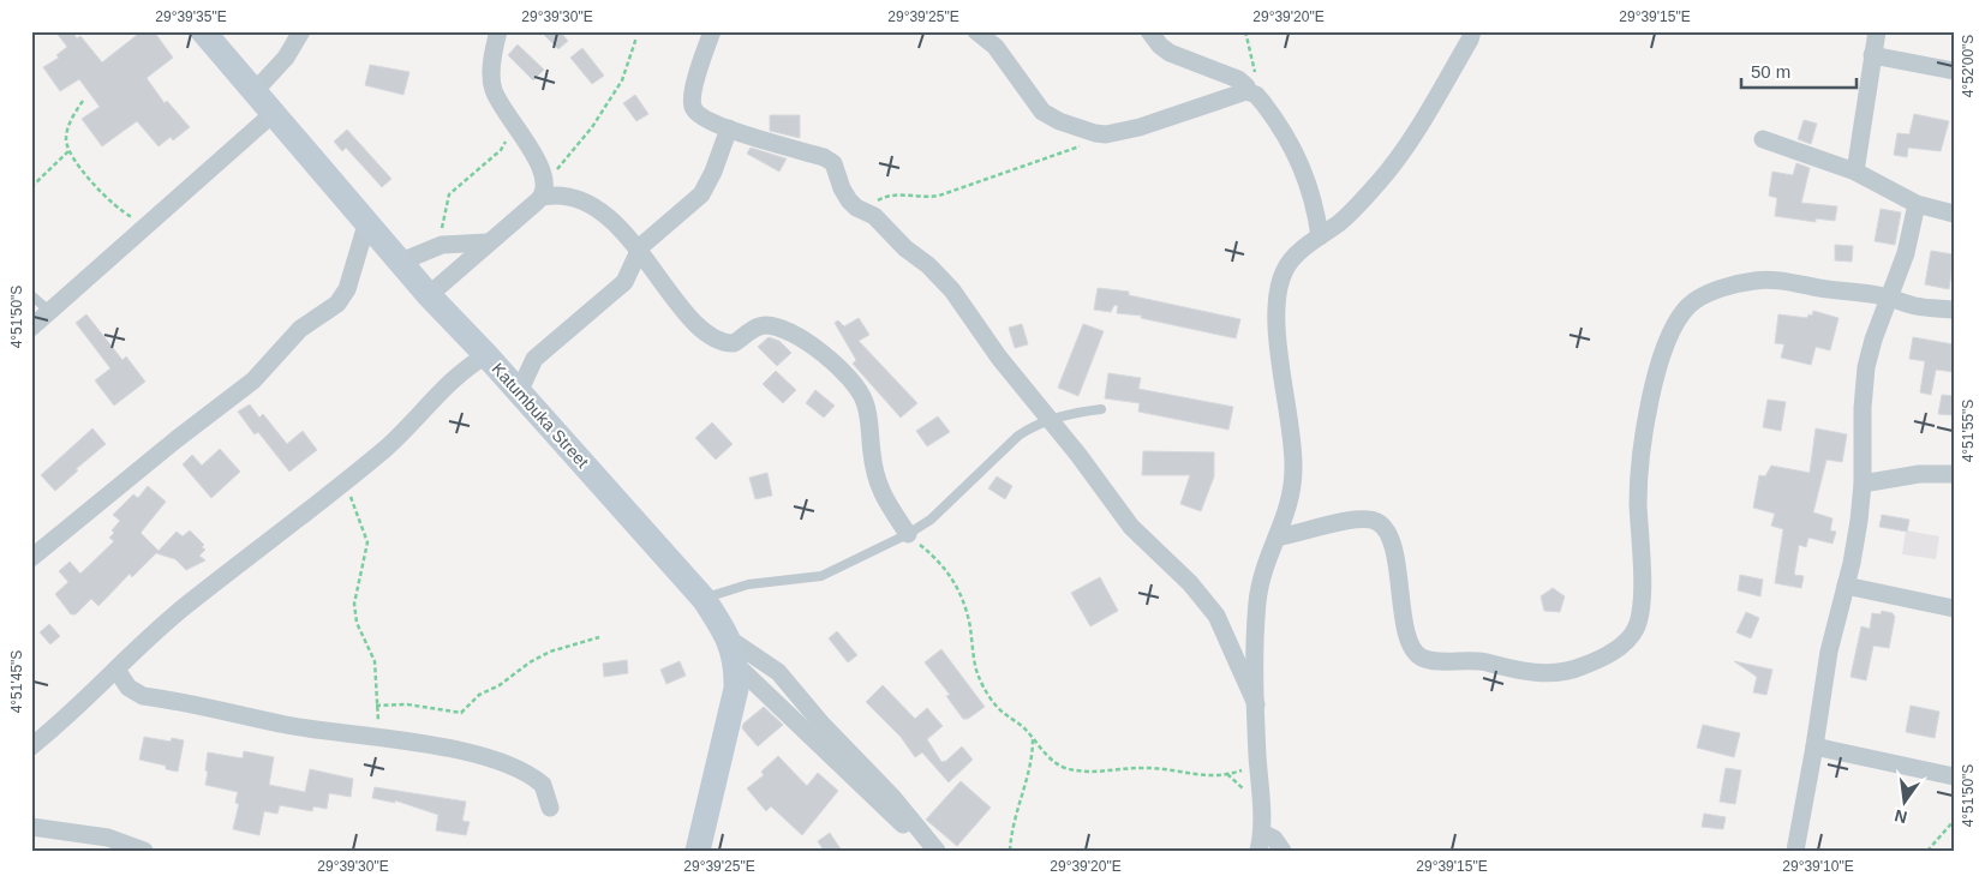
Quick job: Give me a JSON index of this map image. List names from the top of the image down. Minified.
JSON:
{"streets":{"main road":["Katumbuka Street"]},"scale_bar":"50 m","north":"bottom","coordinates":["29°39'35\"E","29°39'30\"E","29°39'25\"E","29°39'20\"E","29°39'15\"E","4°52'00\"S","4°51'50\"S","4°51'55\"S","4°51'45\"S","29°39'10\"E"]}
